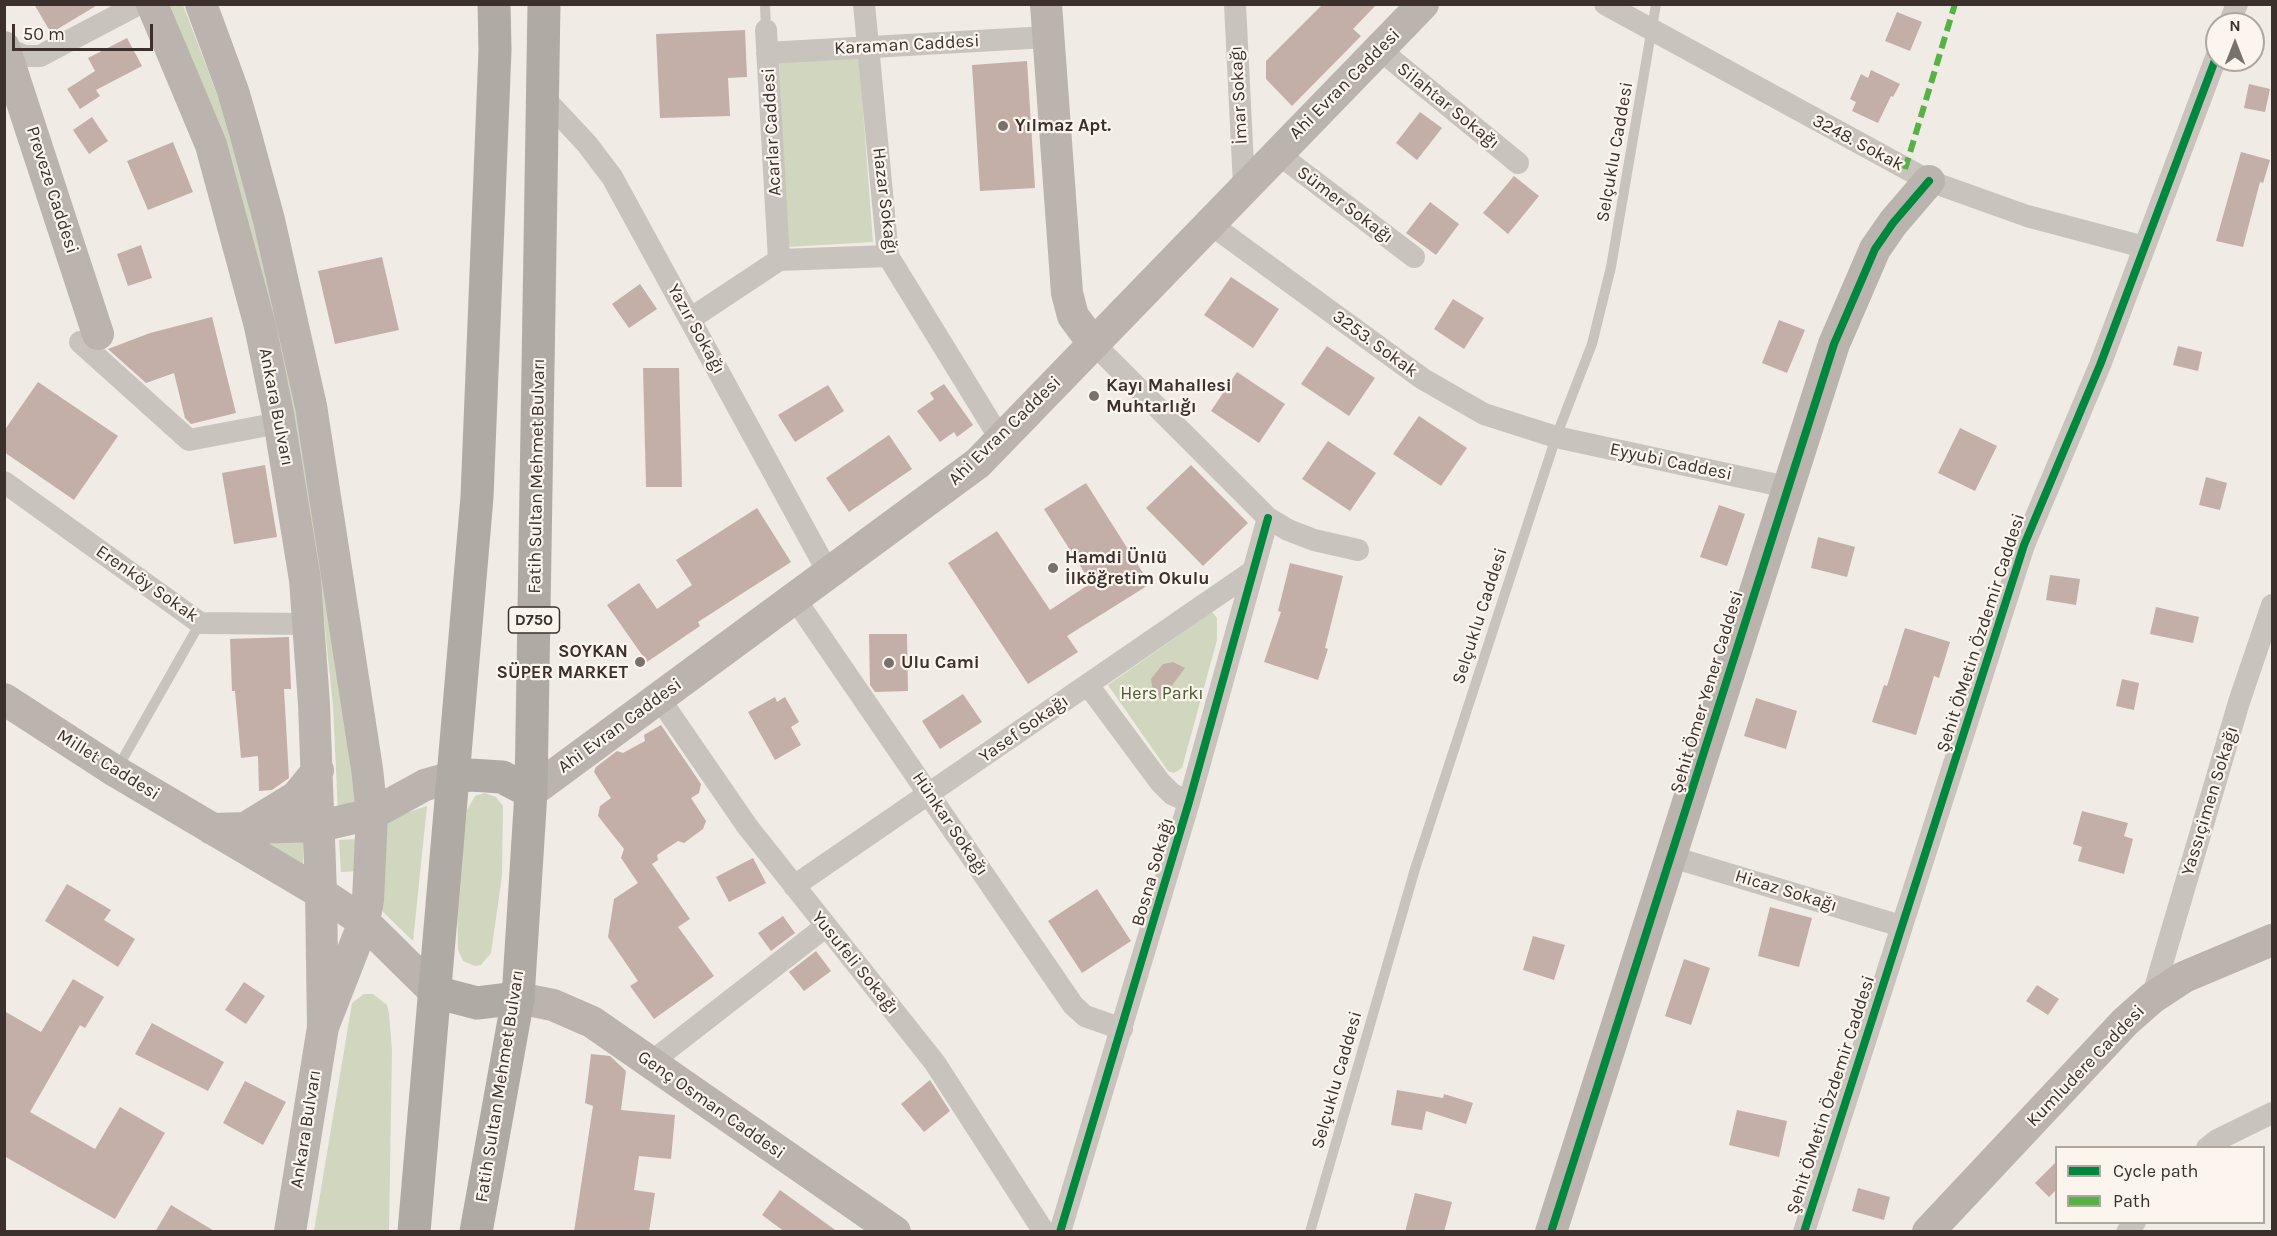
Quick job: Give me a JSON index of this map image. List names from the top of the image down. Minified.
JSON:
{"streets":{"highway":["Fatih Sultan Mehmet Bulvarı","D750"],"main road":["Ahi Evran Caddesi","Preveze Caddesi","Ankara Bulvarı","Şehit Ömer Yener Caddesi","Millet Caddesi","Kumludere Caddesi","Genç Osman Caddesi"],"street":["Karaman Caddesi","İmar Sokağı","Silahtar Sokağı","Acarlar Caddesi","3248. Sokak","Hazar Sokağı","Sümer Sokağı","Yazır Sokağı","3253. Sokak","Eyyubi Caddesi","Erenköy Sokak","Şehit ÖMetin Özdemir Caddesi","Yasef Sokağı","Yassıçimen Sokağı","Hünkar Sokağı","Bosna Sokağı","Hicaz Sokağı","Yusufeli Sokağı"],"lane":["Selçuklu Caddesi"]},"crossings":[["Karaman Caddesi","Acarlar Caddesi"],["Karaman Caddesi","Hazar Sokağı"],["Ahi Evran Caddesi","İmar Sokağı"],["Ahi Evran Caddesi","Silahtar Sokağı"],["Ahi Evran Caddesi","Hazar Sokağı"],["Ahi Evran Caddesi","Sümer Sokağı"],["Ahi Evran Caddesi","Yazır Sokağı"],["Ahi Evran Caddesi","3253. Sokak"],["Ahi Evran Caddesi","Fatih Sultan Mehmet Bulvarı"],["Ahi Evran Caddesi","Hünkar Sokağı"],["Ahi Evran Caddesi","Yusufeli Sokağı"],["3248. Sokak","Selçuklu Caddesi"],["3248. Sokak","Şehit ÖMetin Özdemir Caddesi"],["3248. Sokak","Şehit Ömer Yener Caddesi"],["Selçuklu Caddesi","3253. Sokak"],["Selçuklu Caddesi","Eyyubi Caddesi"],["Yazır Sokağı","Fatih Sultan Mehmet Bulvarı"],["3253. Sokak","Eyyubi Caddesi"],["Ankara Bulvarı","Erenköy Sokak"],["Ankara Bulvarı","Millet Caddesi"],["Eyyubi Caddesi","Şehit Ömer Yener Caddesi"],["Fatih Sultan Mehmet Bulvarı","Genç Osman Caddesi"],["Şehit ÖMetin Özdemir Caddesi","Hicaz Sokağı"],["Şehit Ömer Yener Caddesi","Hicaz Sokağı"],["Yasef Sokağı","Hünkar Sokağı"],["Yasef Sokağı","Bosna Sokağı"],["Yasef Sokağı","Yusufeli Sokağı"],["Yassıçimen Sokağı","Kumludere Caddesi"],["Hünkar Sokağı","Bosna Sokağı"]],"parks":["Hers Parkı"],"places":["Yılmaz Apt.","Kayı Mahallesi Muhtarlığı","Hamdi Ünlü İlköğretim Okulu","SOYKAN SÜPER MARKET","Ulu Cami"],"legend":["Cycle path","Path"],"scale_bar":"50 m","north":"top"}
